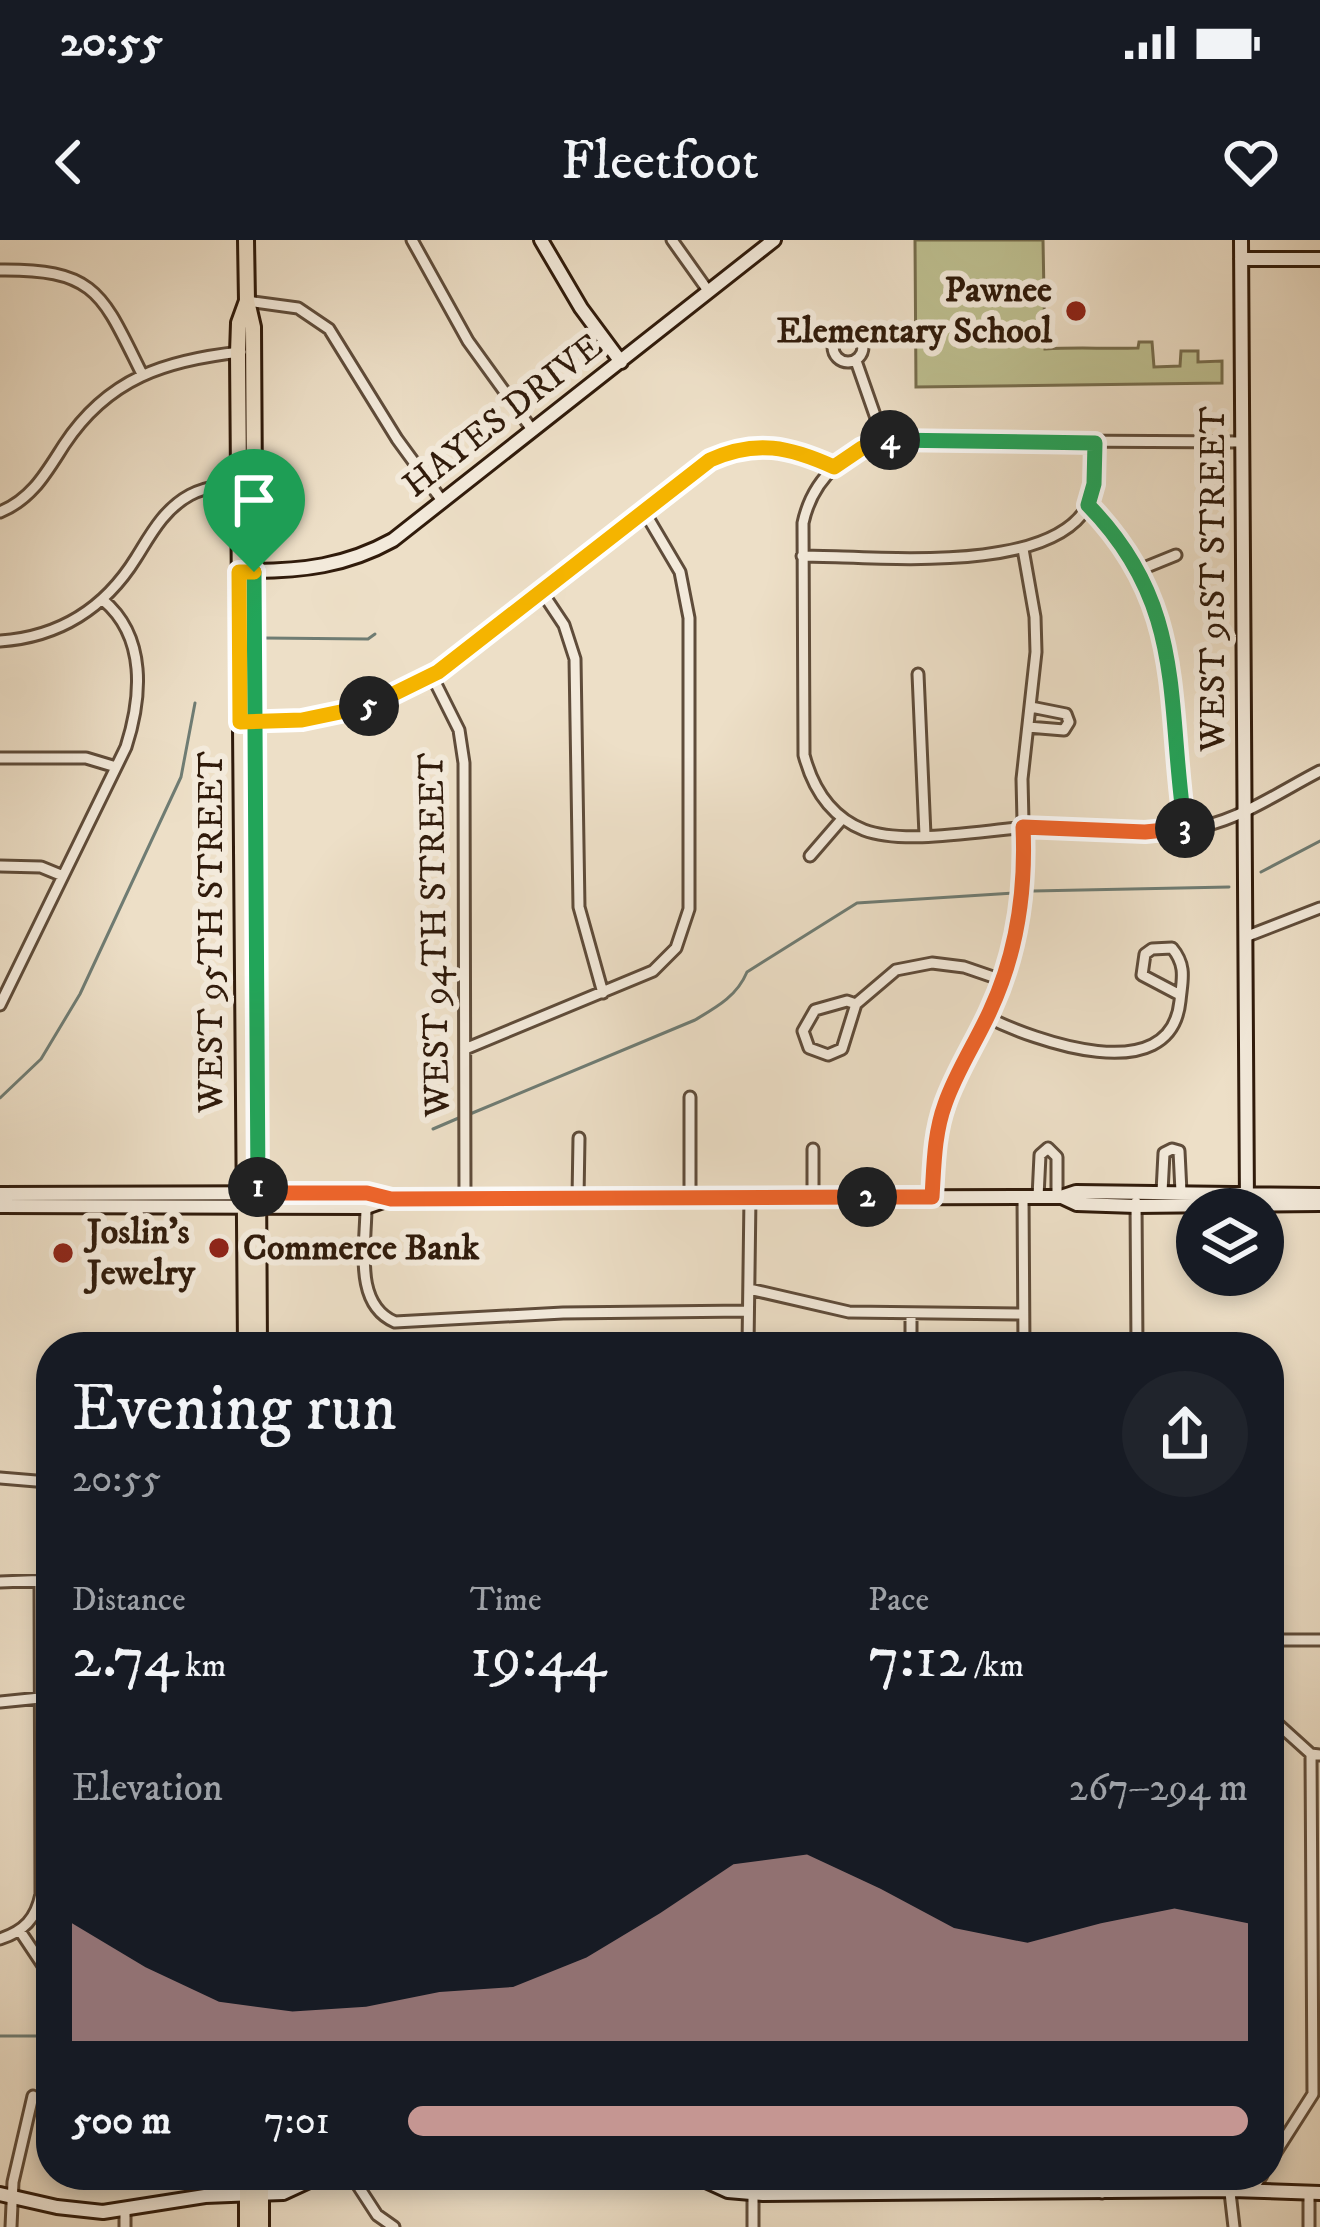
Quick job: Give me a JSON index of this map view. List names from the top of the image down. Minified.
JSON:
{"streets":{"main road":["WEST 95TH STREET"],"street":["HAYES DRIVE","WEST 91ST STREET","WEST 94TH STREET"]},"crossings":[["HAYES DRIVE","WEST 95TH STREET"]],"places":["Pawnee Elementary School","Commerce Bank","Joslin's Jewelry"],"page":{"status":"20:55","header":"Fleetfoot","pins":["4","5","3","1","2"],"heading":["Evening run","20:55"],"stats":[["Distance","2.74 km"],["Time","19:44"],["Pace","7:12 /km"]],"chart":["Elevation","267–294 m"],"list":[{"name":"500 m","note":"7:01"}]}}
